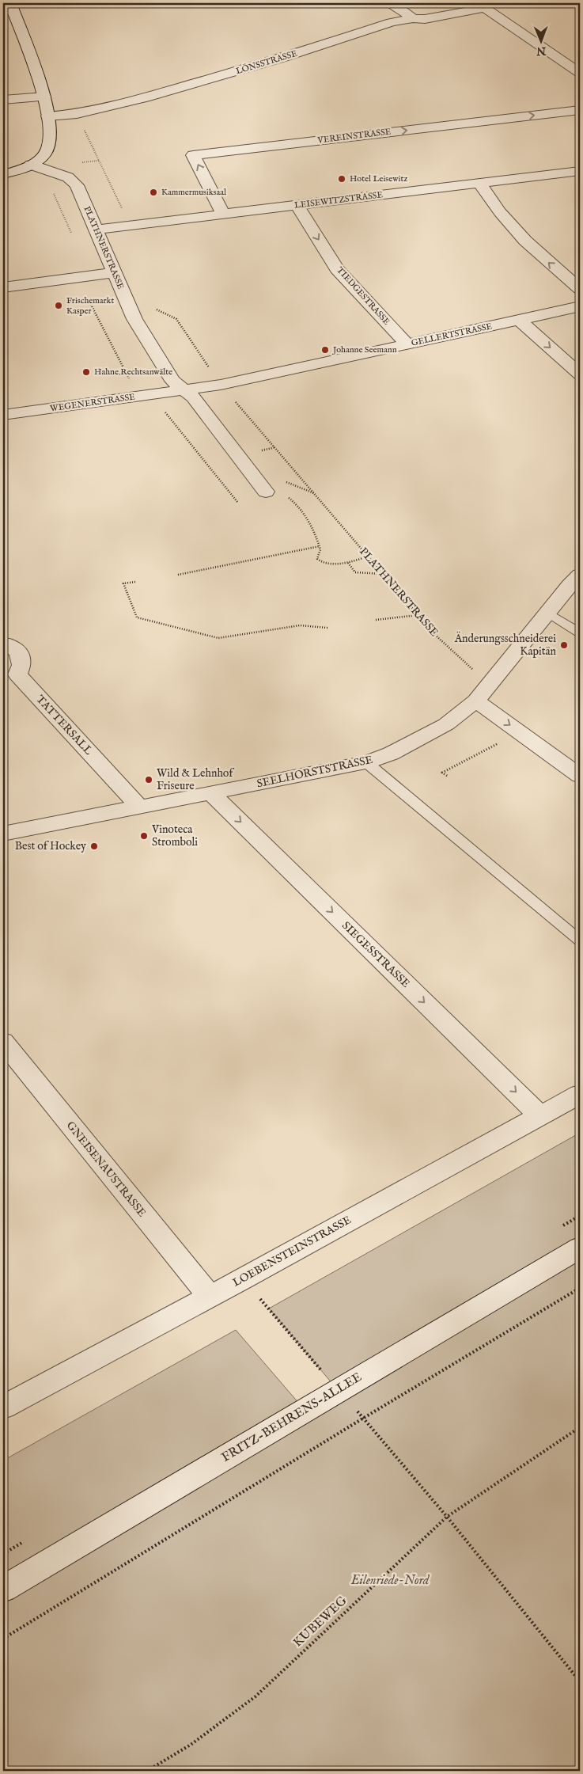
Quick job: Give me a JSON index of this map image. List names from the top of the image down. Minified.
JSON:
{"streets":{"street":["LÖNSSTRASSE","VEREINSTRASSE","LEISEWITZSTRASSE","PLATHNERSTRASSE","TIEDGESTRASSE","GELLERTSTRASSE","WEGENERSTRASSE","TATTERSALL","SEELHORSTSTRASSE","SIEGESSTRASSE","GNEISENAUSTRASSE","LOEBENSTEINSTRASSE","FRITZ-BEHRENS-ALLEE"],"path":["KUBEWEG"]},"crossings":[["VEREINSTRASSE","LEISEWITZSTRASSE"],["LEISEWITZSTRASSE","PLATHNERSTRASSE"],["LEISEWITZSTRASSE","TIEDGESTRASSE"],["PLATHNERSTRASSE","GELLERTSTRASSE"],["PLATHNERSTRASSE","WEGENERSTRASSE"],["PLATHNERSTRASSE","SEELHORSTSTRASSE"],["TIEDGESTRASSE","GELLERTSTRASSE"],["GELLERTSTRASSE","WEGENERSTRASSE"],["TATTERSALL","SEELHORSTSTRASSE"],["SEELHORSTSTRASSE","SIEGESSTRASSE"],["SIEGESSTRASSE","LOEBENSTEINSTRASSE"],["GNEISENAUSTRASSE","LOEBENSTEINSTRASSE"]],"one_way":["SIEGESSTRASSE"],"parks":["Eilenriede-Nord"],"places":["Hotel Leisewitz","Kammermusiksaal","Frischemarkt Kasper","Johanne Seemann","Hahne.Rechtsanwälte","Änderungsschneiderei Kapitän","Wild & Lehnhof Friseure","Vinoteca Stromboli","Best of Hockey"],"north":"bottom"}
